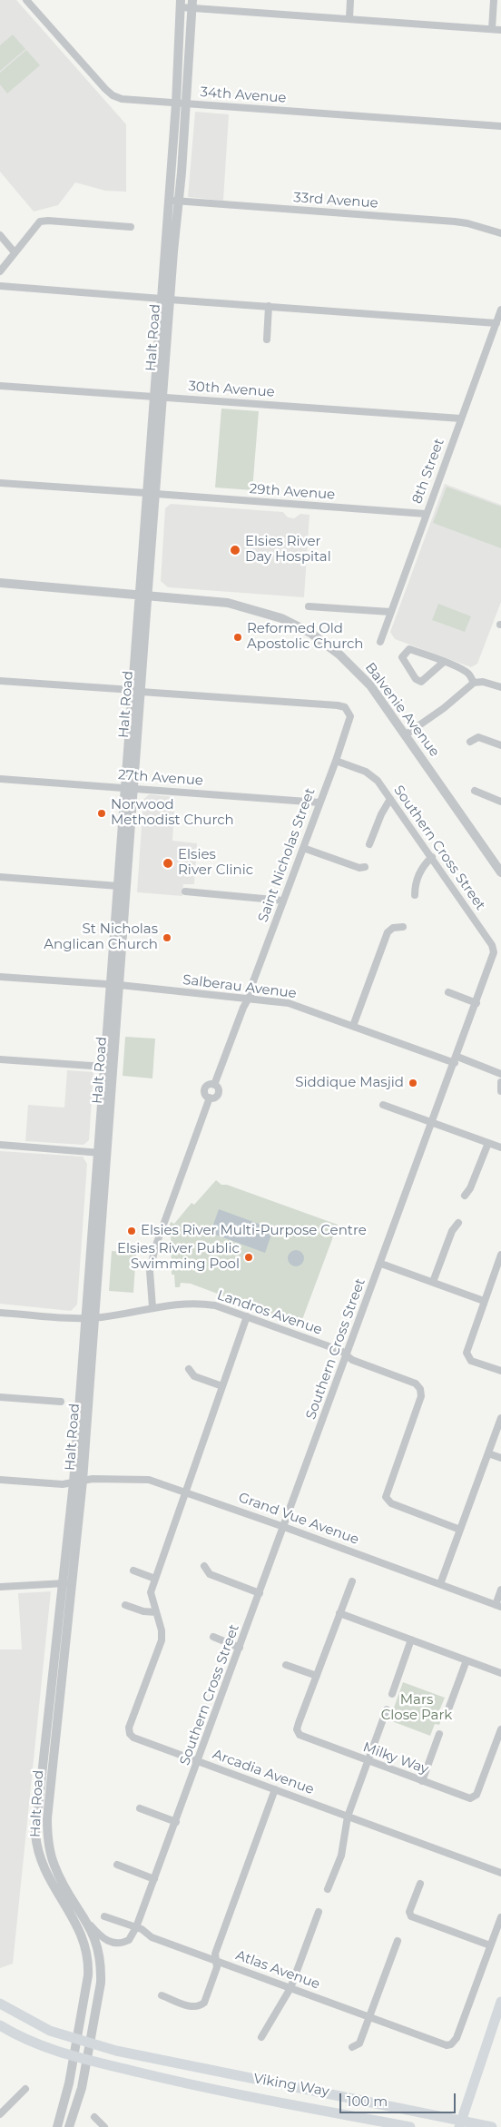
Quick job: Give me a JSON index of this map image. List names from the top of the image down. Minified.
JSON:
{"streets":{"main road":["Viking Way"],"street":["34th Avenue","33rd Avenue","Halt Road","30th Avenue","8th Street","29th Avenue","Balvenie Avenue","27th Avenue","Southern Cross Street","Saint Nicholas Street","Salberau Avenue","Landros Avenue","Grand Vue Avenue","Milky Way","Arcadia Avenue","Atlas Avenue"]},"crossings":[["34th Avenue","Halt Road"],["33rd Avenue","Halt Road"],["Halt Road","30th Avenue"],["Halt Road","29th Avenue"],["Halt Road","Balvenie Avenue"],["Halt Road","27th Avenue"],["Halt Road","Southern Cross Street"],["Halt Road","Saint Nicholas Street"],["Halt Road","Salberau Avenue"],["Halt Road","Landros Avenue"],["Halt Road","Grand Vue Avenue"],["Halt Road","Viking Way"],["30th Avenue","8th Street"],["8th Street","29th Avenue"],["27th Avenue","Saint Nicholas Street"],["Southern Cross Street","Saint Nicholas Street"],["Southern Cross Street","Salberau Avenue"],["Southern Cross Street","Landros Avenue"],["Southern Cross Street","Grand Vue Avenue"],["Southern Cross Street","Arcadia Avenue"],["Southern Cross Street","Atlas Avenue"],["Saint Nicholas Street","Salberau Avenue"],["Landros Avenue","Arcadia Avenue"],["Grand Vue Avenue","Arcadia Avenue"]],"parks":["Mars Close Park"],"places":["Elsies River Day Hospital","Reformed Old Apostolic Church","Norwood Methodist Church","Elsies River Clinic","St Nicholas Anglican Church","Siddique Masjid","Elsies River Multi-Purpose Centre","Elsies River Public Swimming Pool"],"scale_bar":"100 m"}
